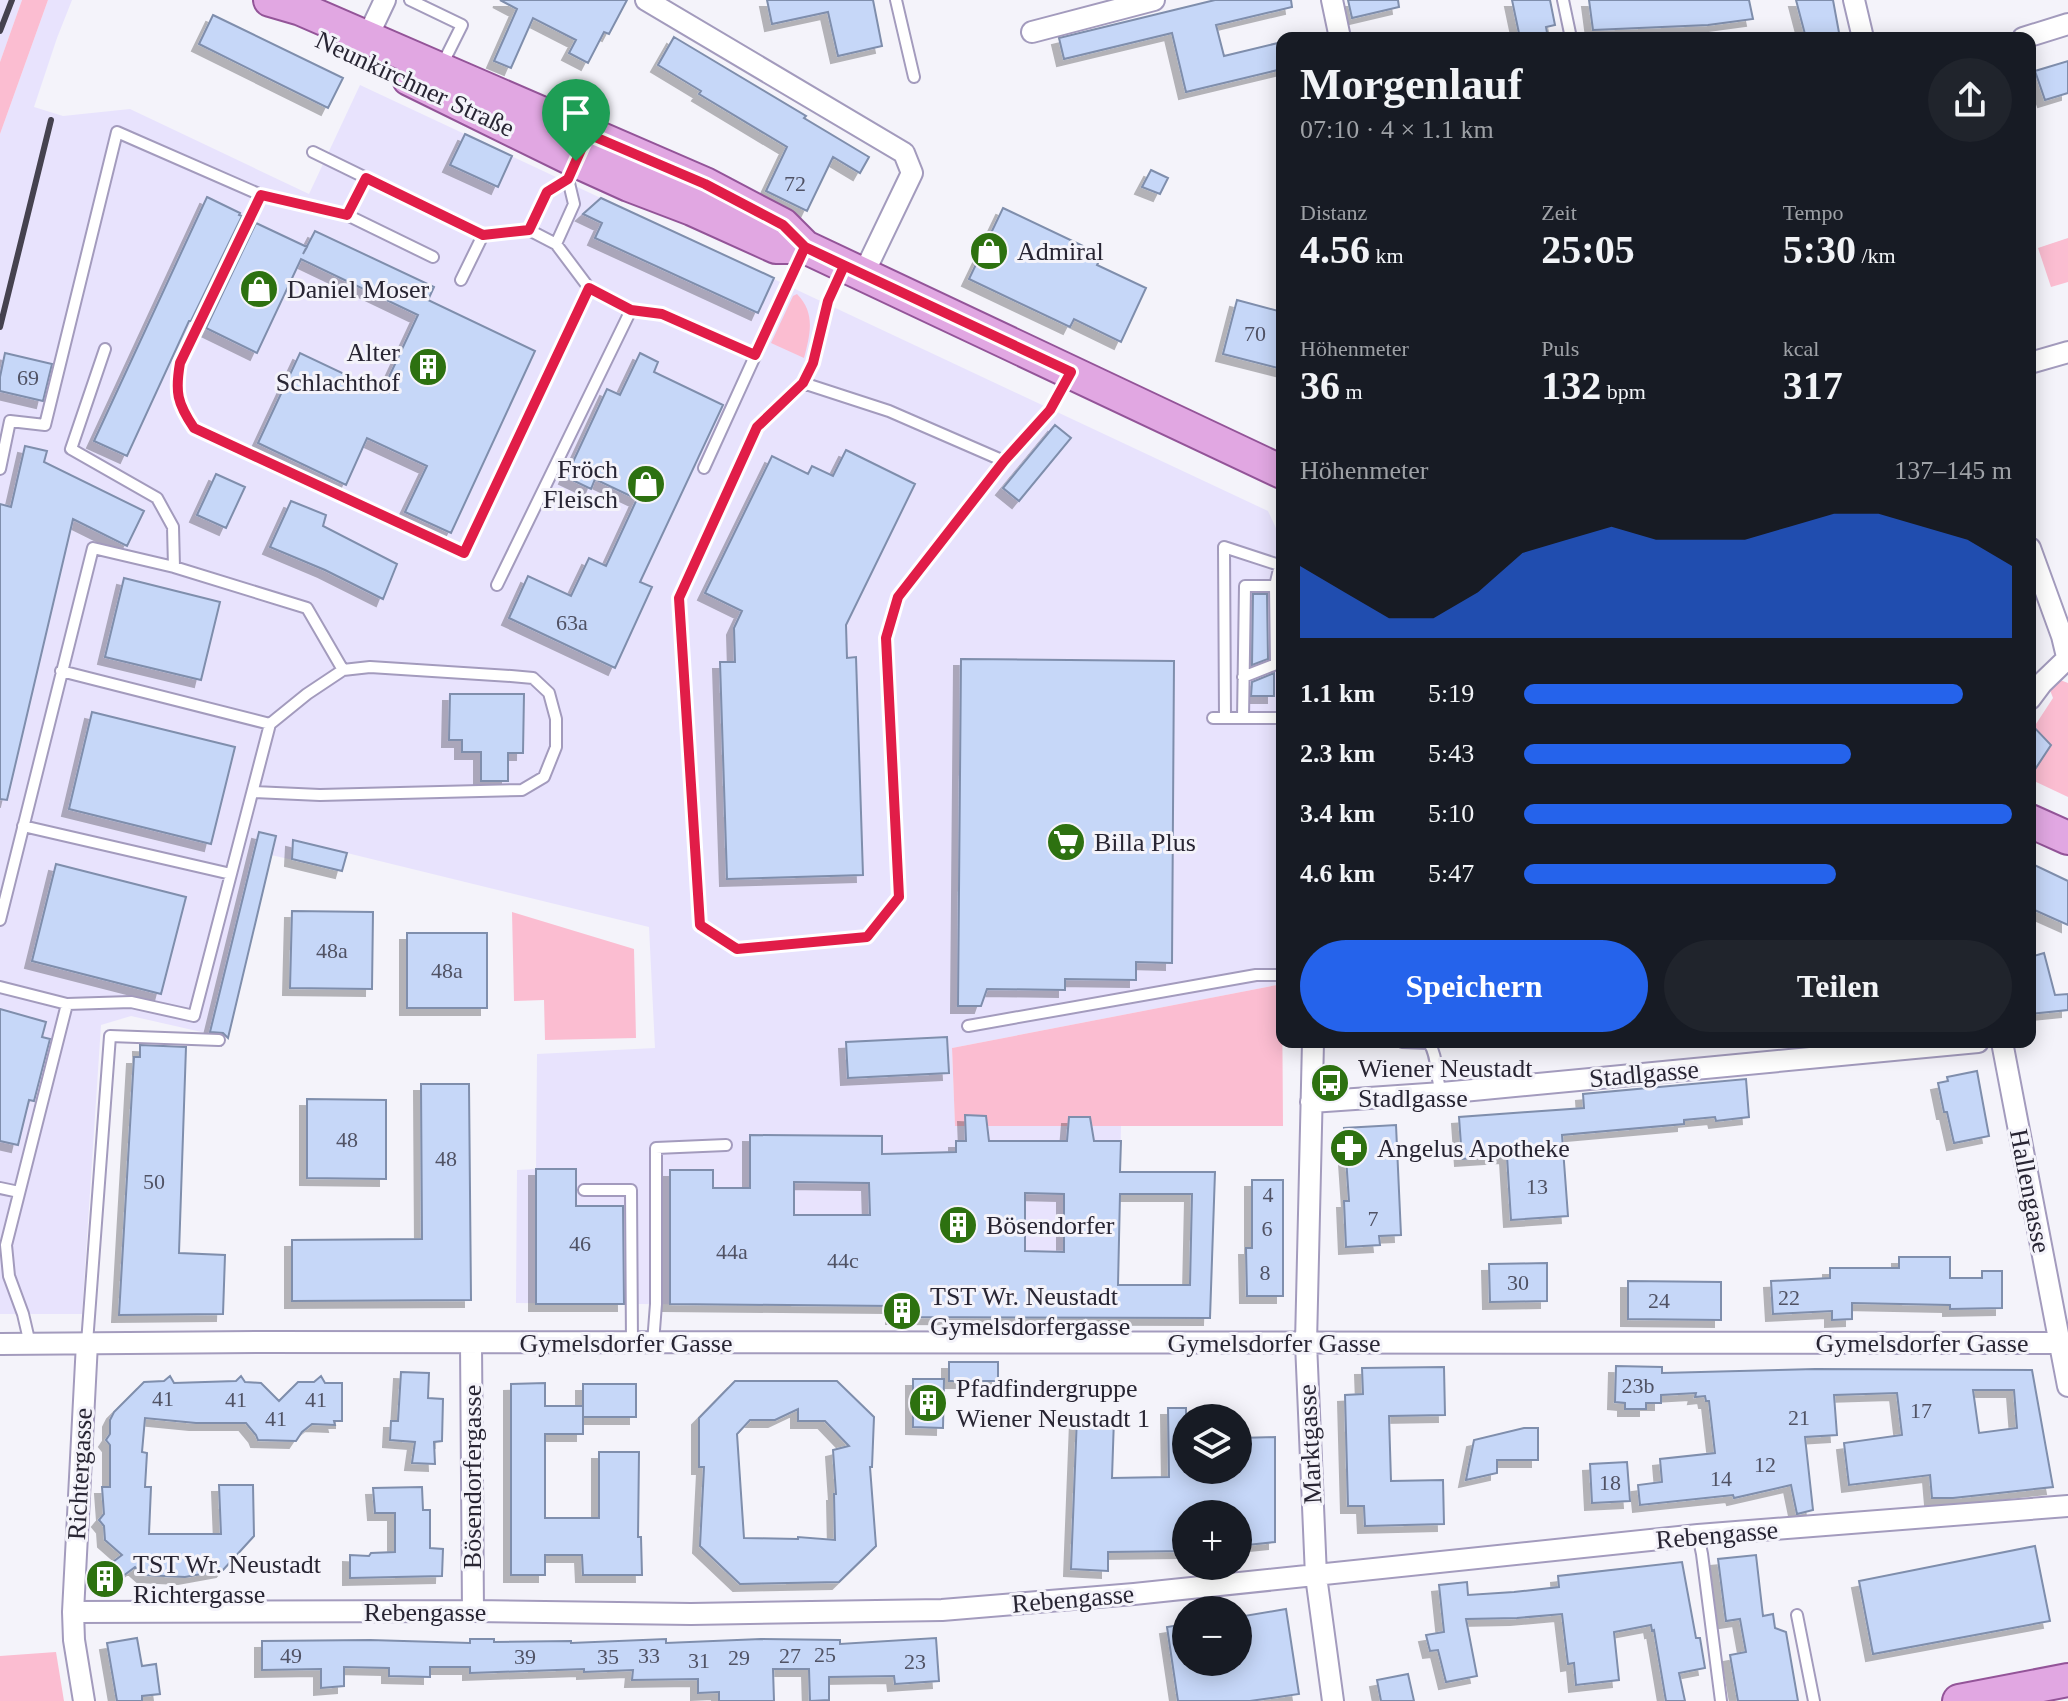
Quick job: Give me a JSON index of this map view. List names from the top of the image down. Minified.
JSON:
{"streets":{"main road":["Neunkirchner Straße"],"street":["Stadlgasse","Hallengasse","Gymelsdorfer Gasse","Marktgasse","Richtergasse","Bösendorfergasse","Rebengasse"]},"crossings":[["Stadlgasse","Marktgasse"],["Hallengasse","Gymelsdorfer Gasse"],["Gymelsdorfer Gasse","Marktgasse"],["Gymelsdorfer Gasse","Richtergasse"],["Gymelsdorfer Gasse","Bösendorfergasse"],["Marktgasse","Rebengasse"],["Richtergasse","Rebengasse"],["Bösendorfergasse","Rebengasse"]],"places":{"shop":["Admiral","Daniel Moser","Fröch Fleisch"],"building":["Alter Schlachthof","Bösendorfer","TST Wr. Neustadt Gymelsdorfergasse","Pfadfindergruppe Wiener Neustadt 1","TST Wr. Neustadt Richtergasse"],"supermarket":["Billa Plus"],"bus stop":["Wiener Neustadt Stadlgasse"],"pharmacy":["Angelus Apotheke"]},"house_numbers":["72","70","69","63a","48a","48a","48","48","50","13","4","7","6","46","44a","44c","8","30","22","24","23b","41","41","41","17","21","41","12","14","18","25","49","33","27","39","35","29","31","23"],"page":{"heading":["Morgenlauf","07:10 · 4 × 1.1 km"],"stats":[["Distanz","4.56 km"],["Zeit","25:05"],["Tempo","5:30 /km"],["Höhenmeter","36 m"],["Puls","132 bpm"],["kcal","317"]],"chart":["Höhenmeter","137–145 m"],"list":[{"name":"1.1 km","note":"5:19"},{"name":"2.3 km","note":"5:43"},{"name":"3.4 km","note":"5:10"},{"name":"4.6 km","note":"5:47"}],"buttons":["Speichern","Teilen"],"map_buttons":["+","−"]}}
